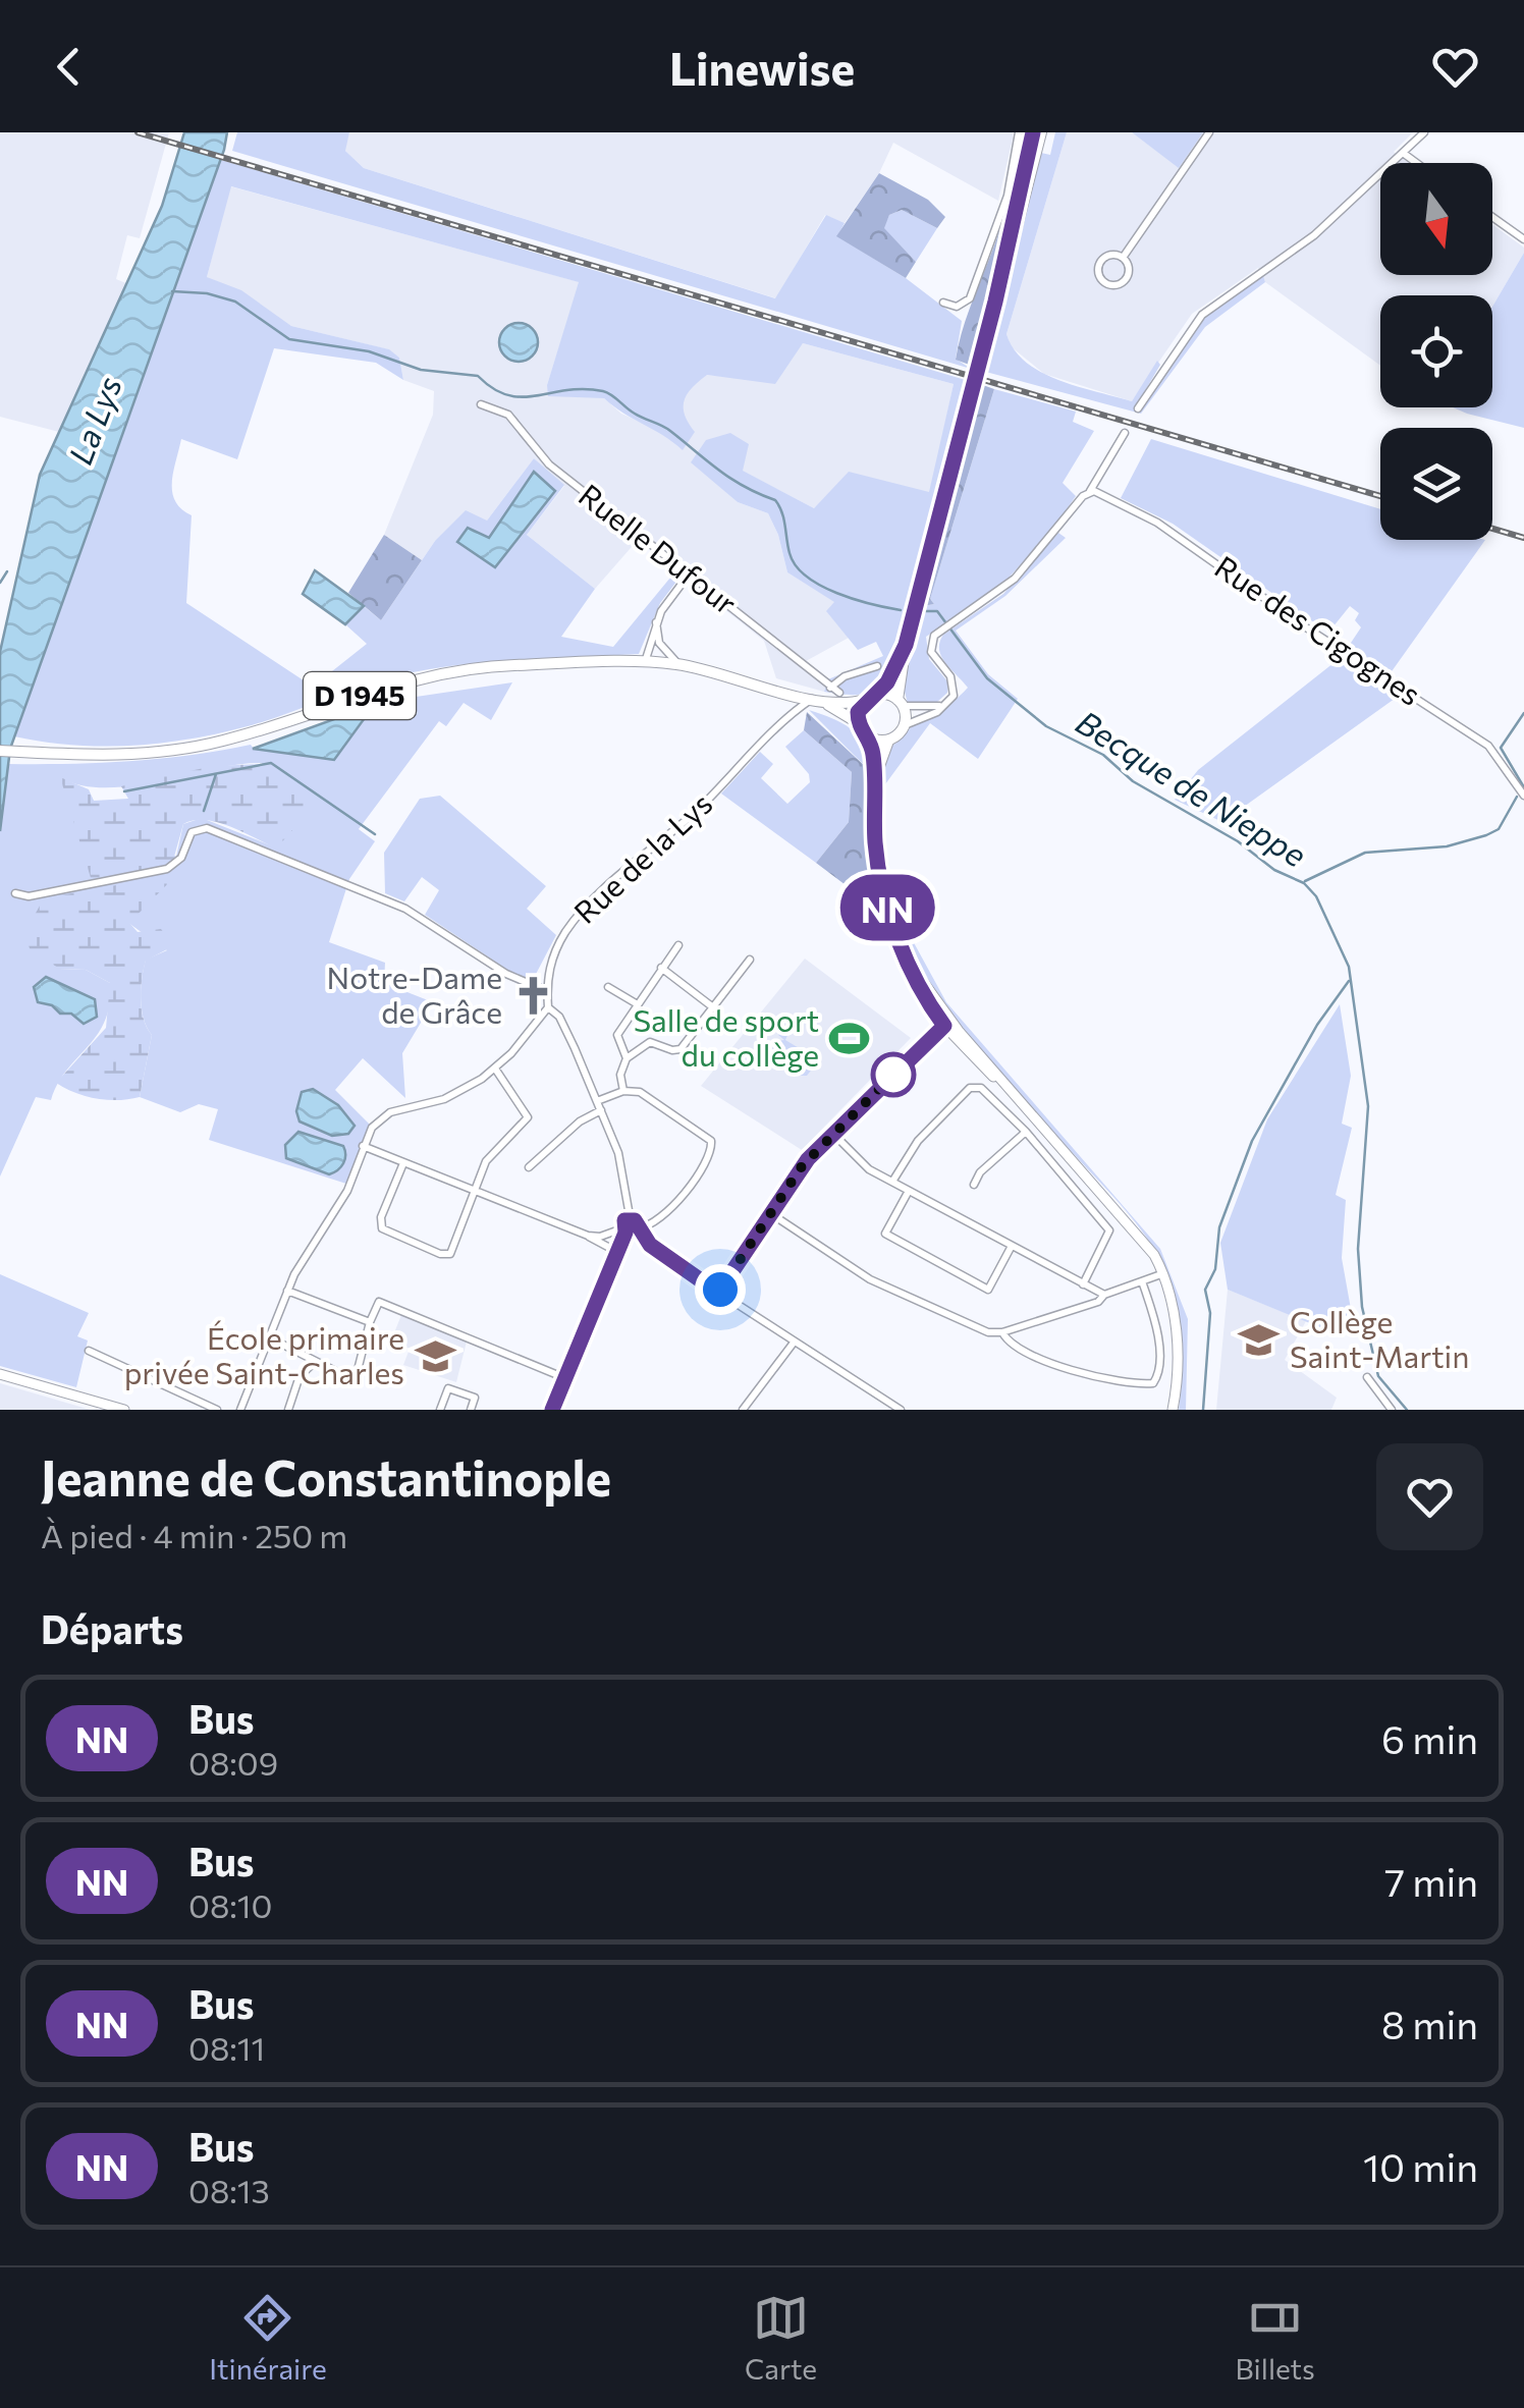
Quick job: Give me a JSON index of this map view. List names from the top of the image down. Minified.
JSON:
{"streets":{"main road":["D 1945"],"street":["Ruelle Dufour","Rue des Cigognes","Rue de la Lys"]},"crossings":[["D 1945","Rue de la Lys"]],"water":["La Lys","Becque de Nieppe"],"places":{"church":["Notre-Dame de Grâce"],"sports":["Salle de sport du collège"],"school or university":["Collège Saint-Martin","École primaire privée Saint-Charles"]},"lines":["bus line NN"],"north":"bottom","page":{"header":"Linewise","on_map":"NN","heading":[["Jeanne de Constantinople","À pied · 4 min · 250 m"],"Départs"],"list":[{"mark":"NN","name":"Bus","note":"08:09","value":"6 min"},{"mark":"NN","name":"Bus","note":"08:10","value":"7 min"},{"mark":"NN","name":"Bus","note":"08:11","value":"8 min"},{"mark":"NN","name":"Bus","note":"08:13","value":"10 min"}],"tabs":["Itinéraire","Carte","Billets"]}}
